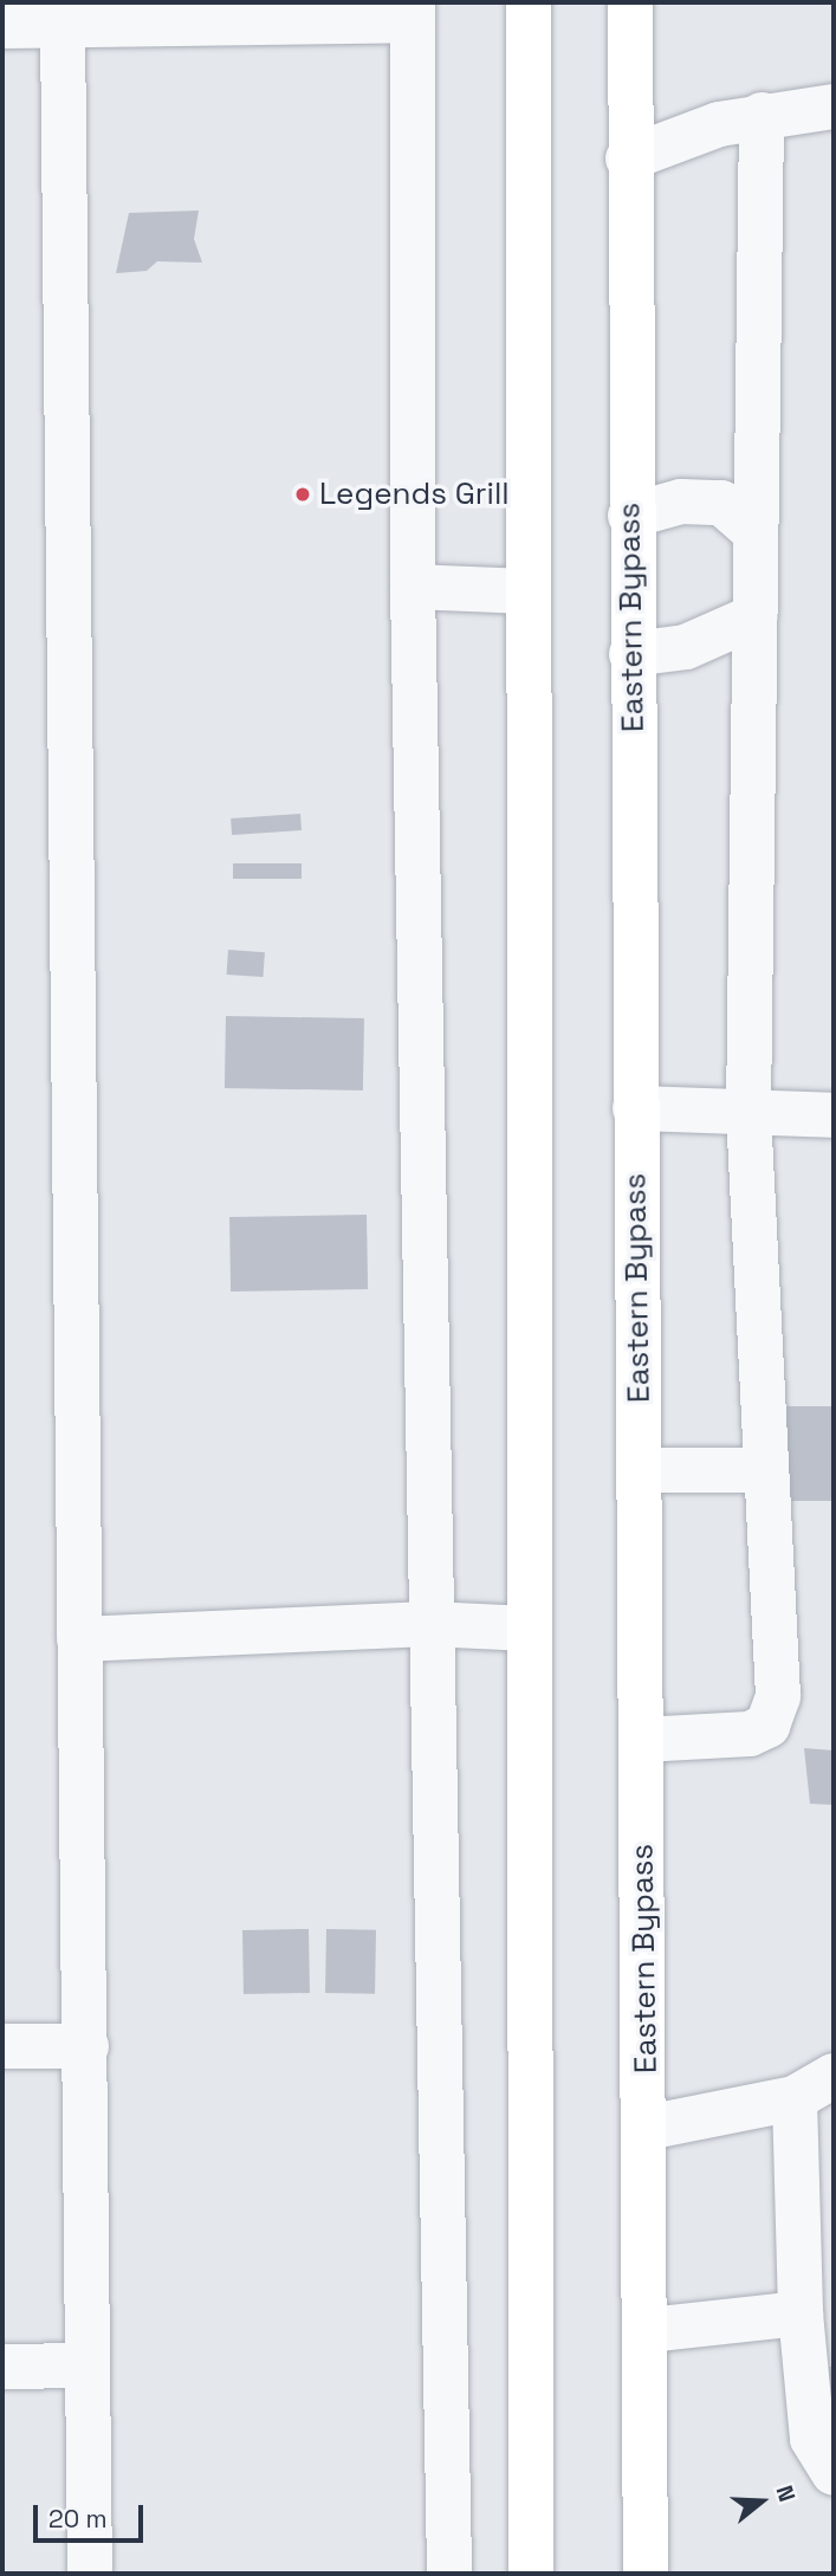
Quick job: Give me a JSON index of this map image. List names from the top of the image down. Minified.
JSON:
{"streets":{"main road":["Eastern Bypass"]},"places":["Legends Grill"],"scale_bar":"20 m","north":"right"}
